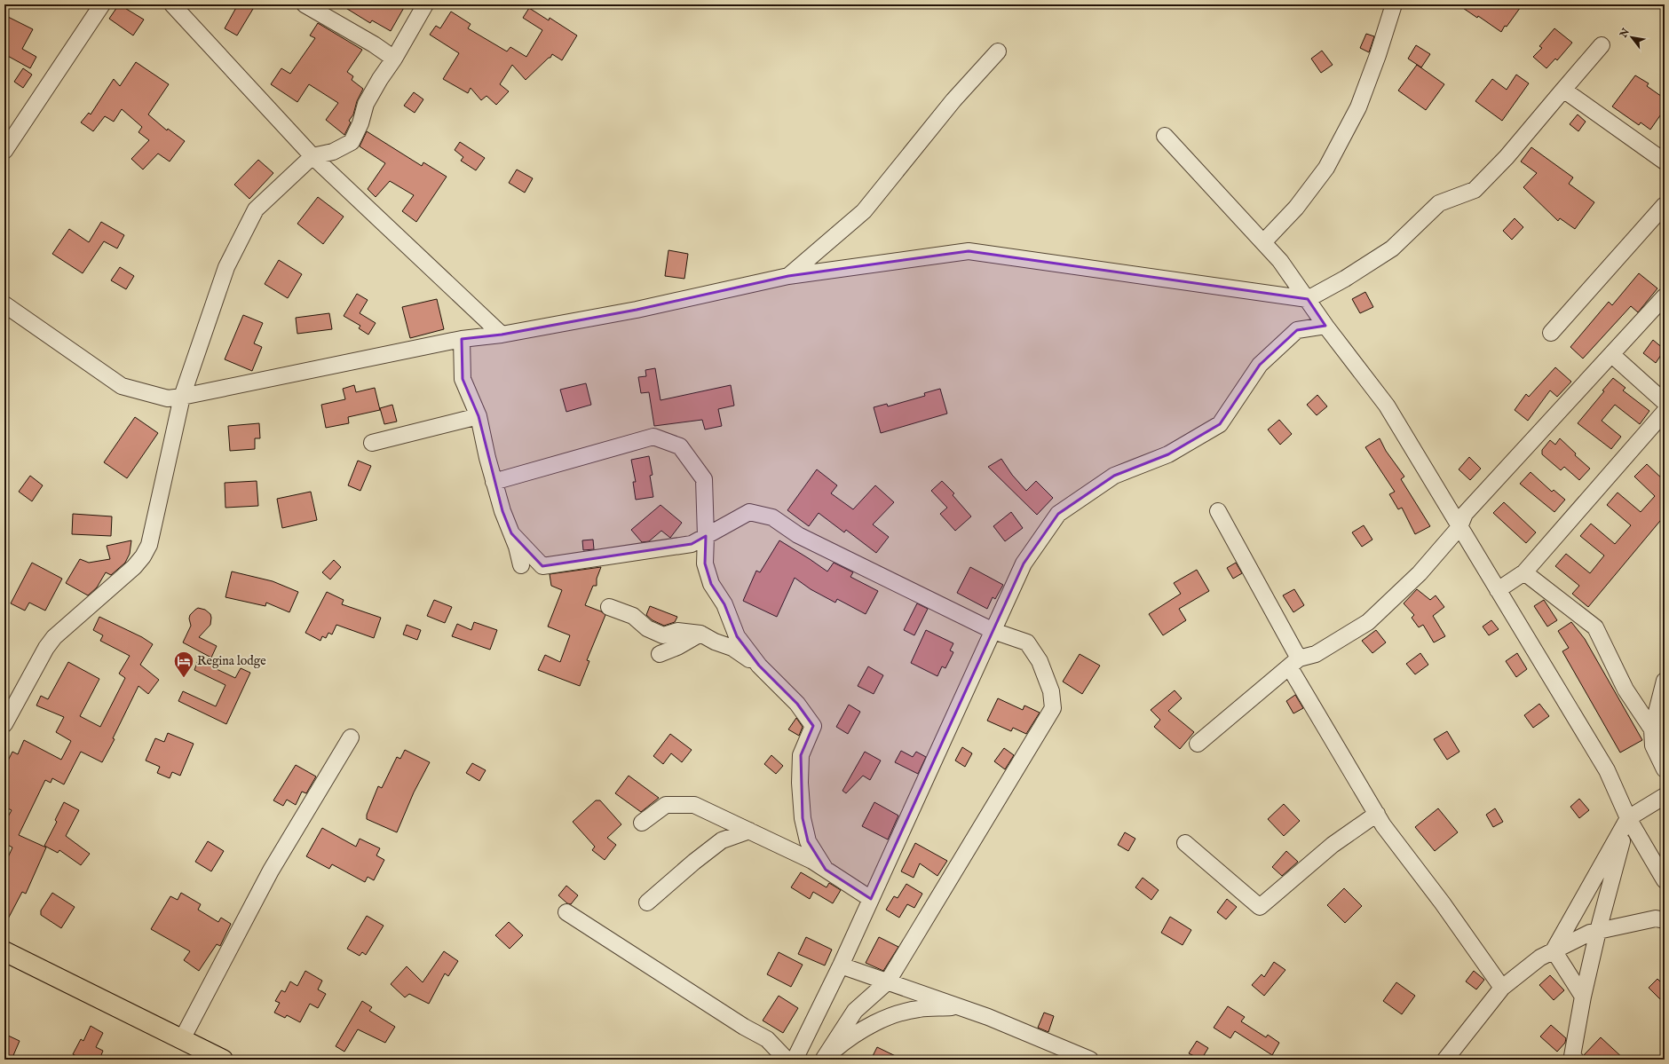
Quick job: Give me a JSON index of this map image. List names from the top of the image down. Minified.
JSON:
{"places":{"hotel":["Regina lodge"]},"north":"top left"}
